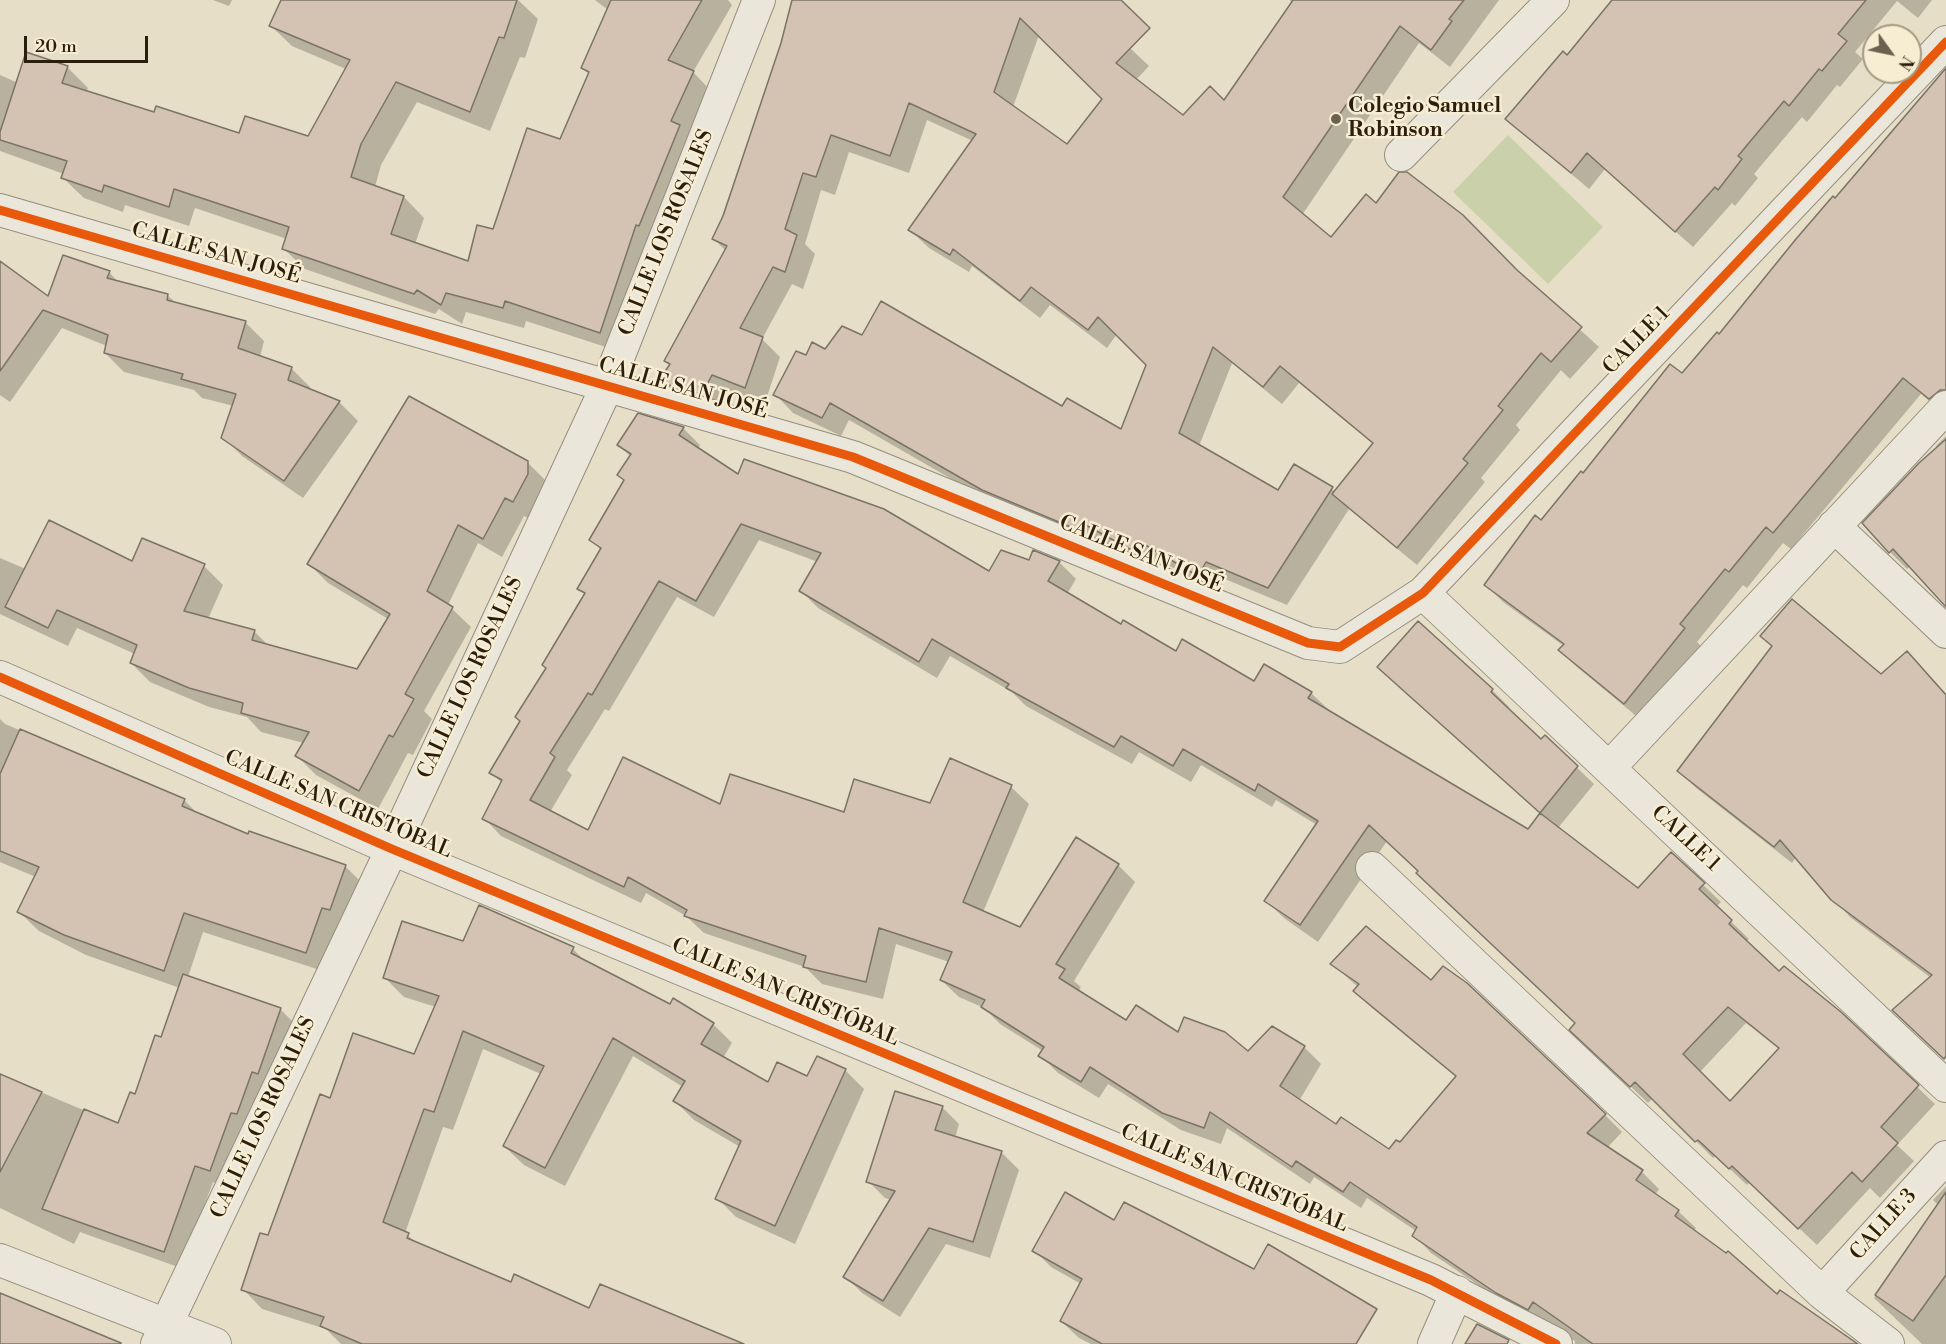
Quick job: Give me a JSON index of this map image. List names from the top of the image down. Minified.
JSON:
{"streets":{"street":["CALLE LOS ROSALES","CALLE SAN JOSÉ","CALLE 1","CALLE SAN CRISTÓBAL","CALLE 3"]},"crossings":[["CALLE LOS ROSALES","CALLE SAN JOSÉ"],["CALLE LOS ROSALES","CALLE SAN CRISTÓBAL"],["CALLE SAN JOSÉ","CALLE 1"]],"places":["Colegio Samuel Robinson"],"scale_bar":"20 m","north":"bottom right"}
